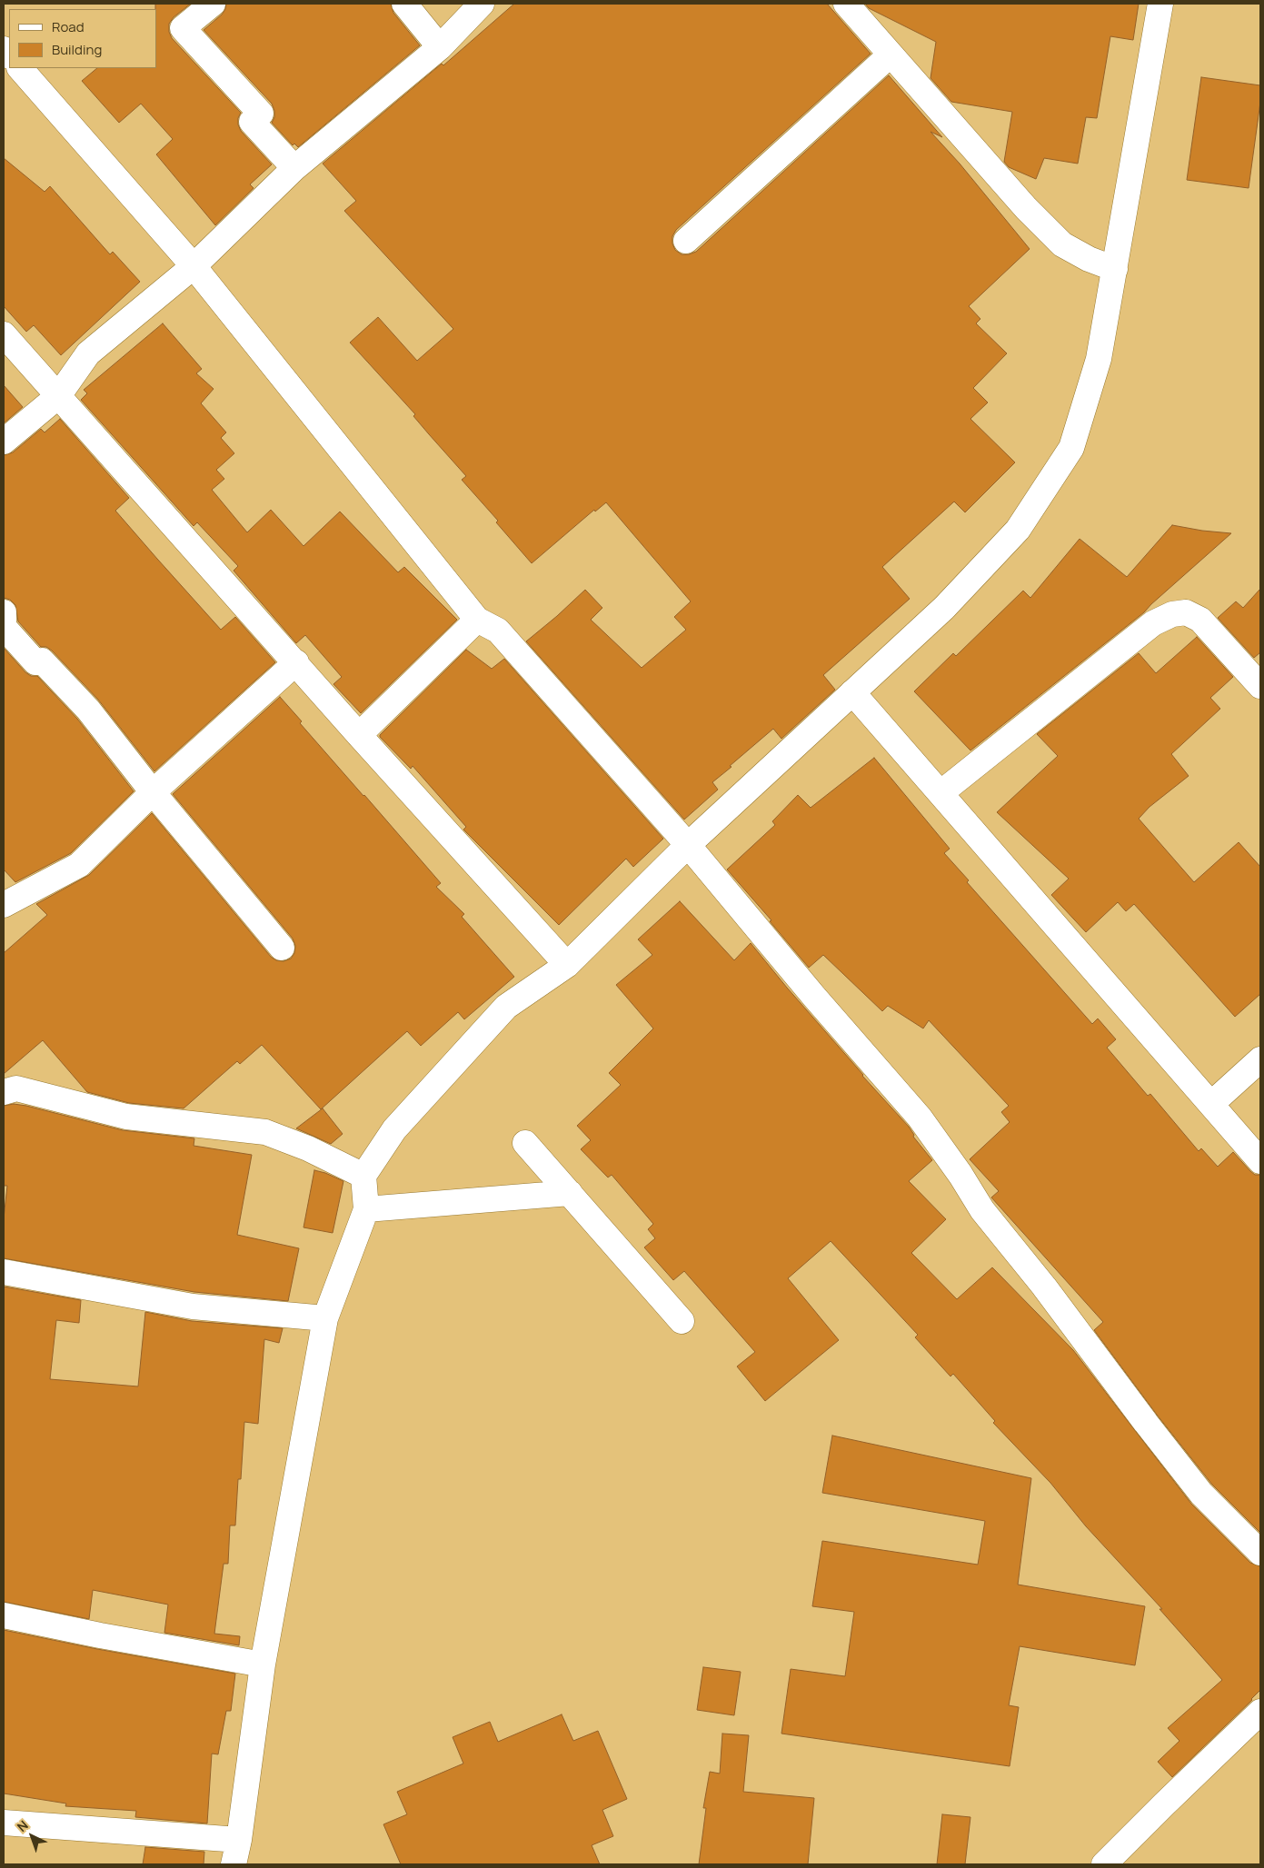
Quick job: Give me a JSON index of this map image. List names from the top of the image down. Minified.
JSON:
{"legend":["Road","Building"],"north":"top left"}
